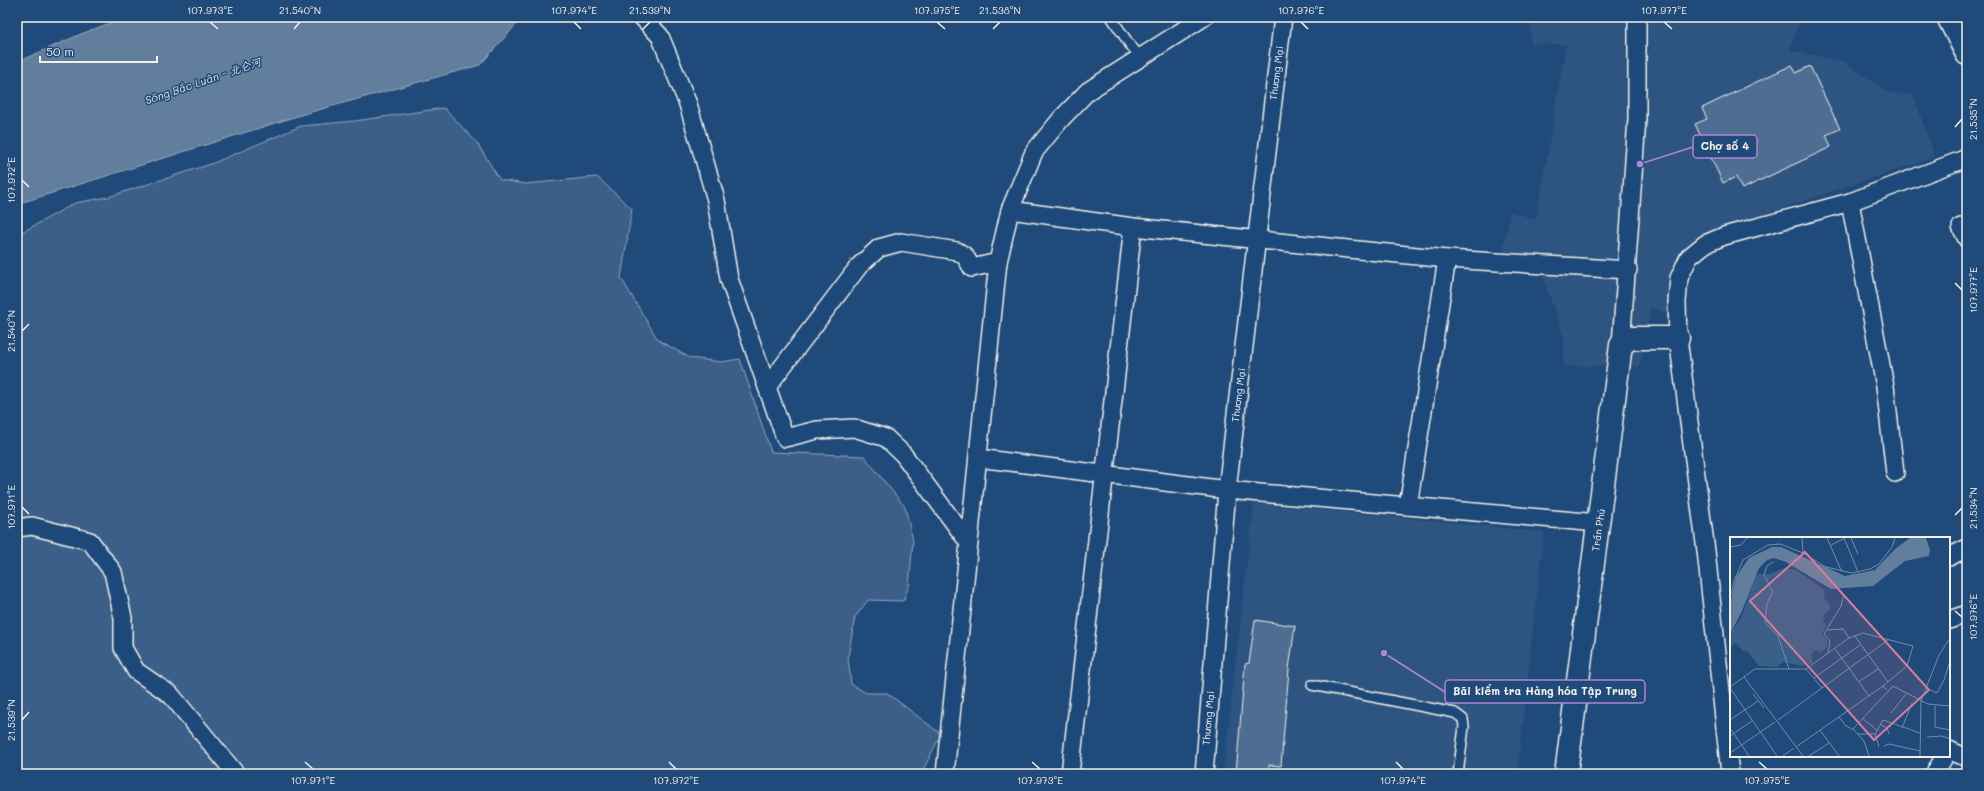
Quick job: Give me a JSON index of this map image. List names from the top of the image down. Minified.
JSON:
{"streets":{"street":["Thương Mại","Trần Phú"]},"water":["Sông Bắc Luân - 北仑河"],"places":["Chợ số 4","Bãi kiểm tra Hàng hóa Tập Trung"],"scale_bar":"50 m","coordinates":["107.973°E","21.540°N","107.974°E","21.539°N","107.975°E","21.538°N","107.976°E","107.977°E","21.535°N","107.972°E","107.971°E","21.534°N"]}
